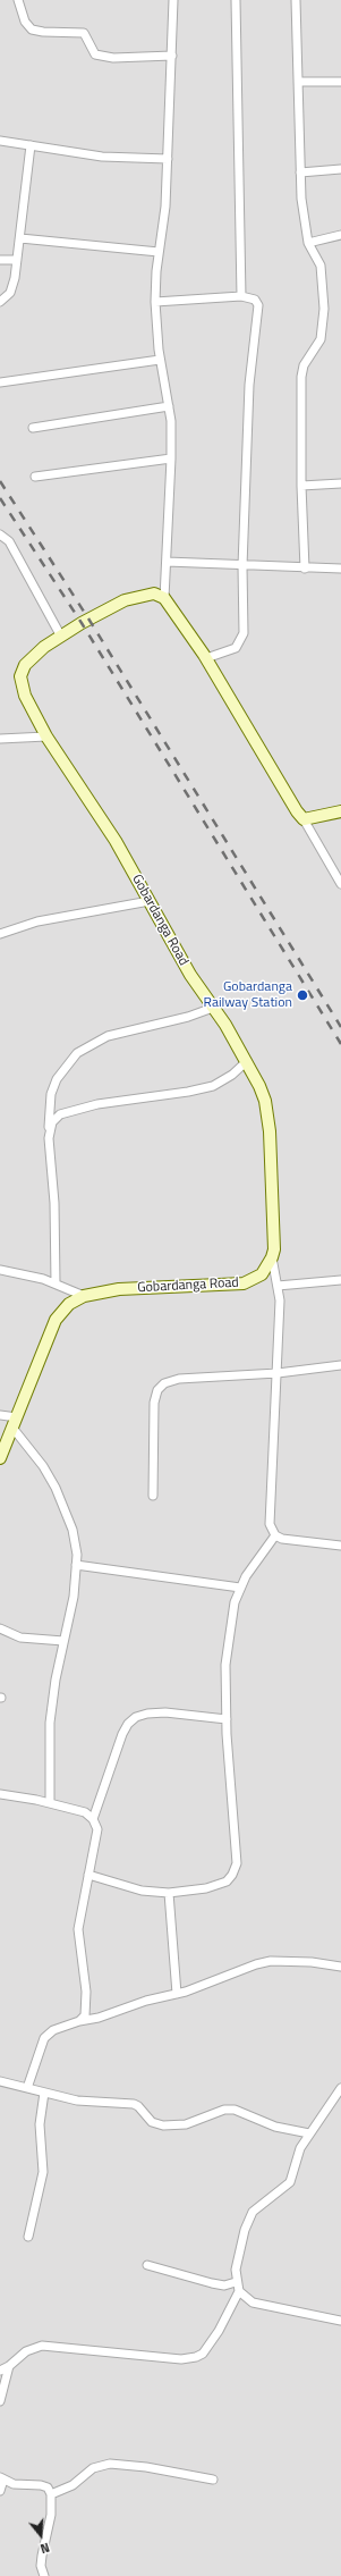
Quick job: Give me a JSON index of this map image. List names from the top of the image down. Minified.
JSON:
{"streets":{"main road":["Gobardanga Road"]},"places":["Gobardanga Railway Station"],"north":"bottom"}
